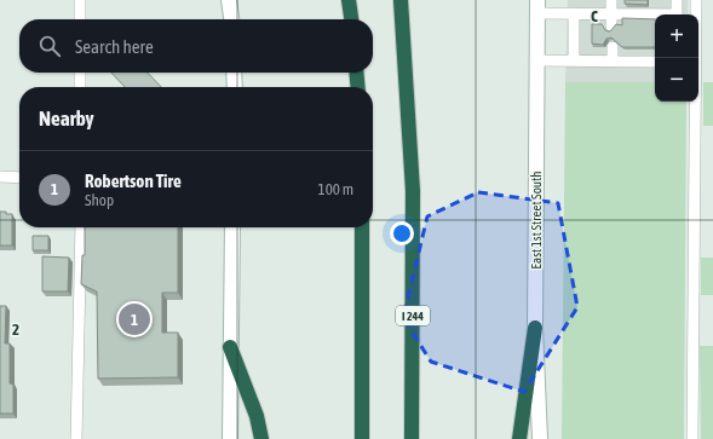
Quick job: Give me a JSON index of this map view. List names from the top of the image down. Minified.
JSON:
{"streets":{"highway":["I 244"],"main road":["East 1st Street South"]},"page":{"map_buttons":["+","−"],"search":"Search here","heading":"Nearby","list":[{"mark":"1","name":"Robertson Tire","note":"Shop","value":"100 m"}],"pins":"1"},"grid":{"columns":["C"],"rows":["2"]}}
